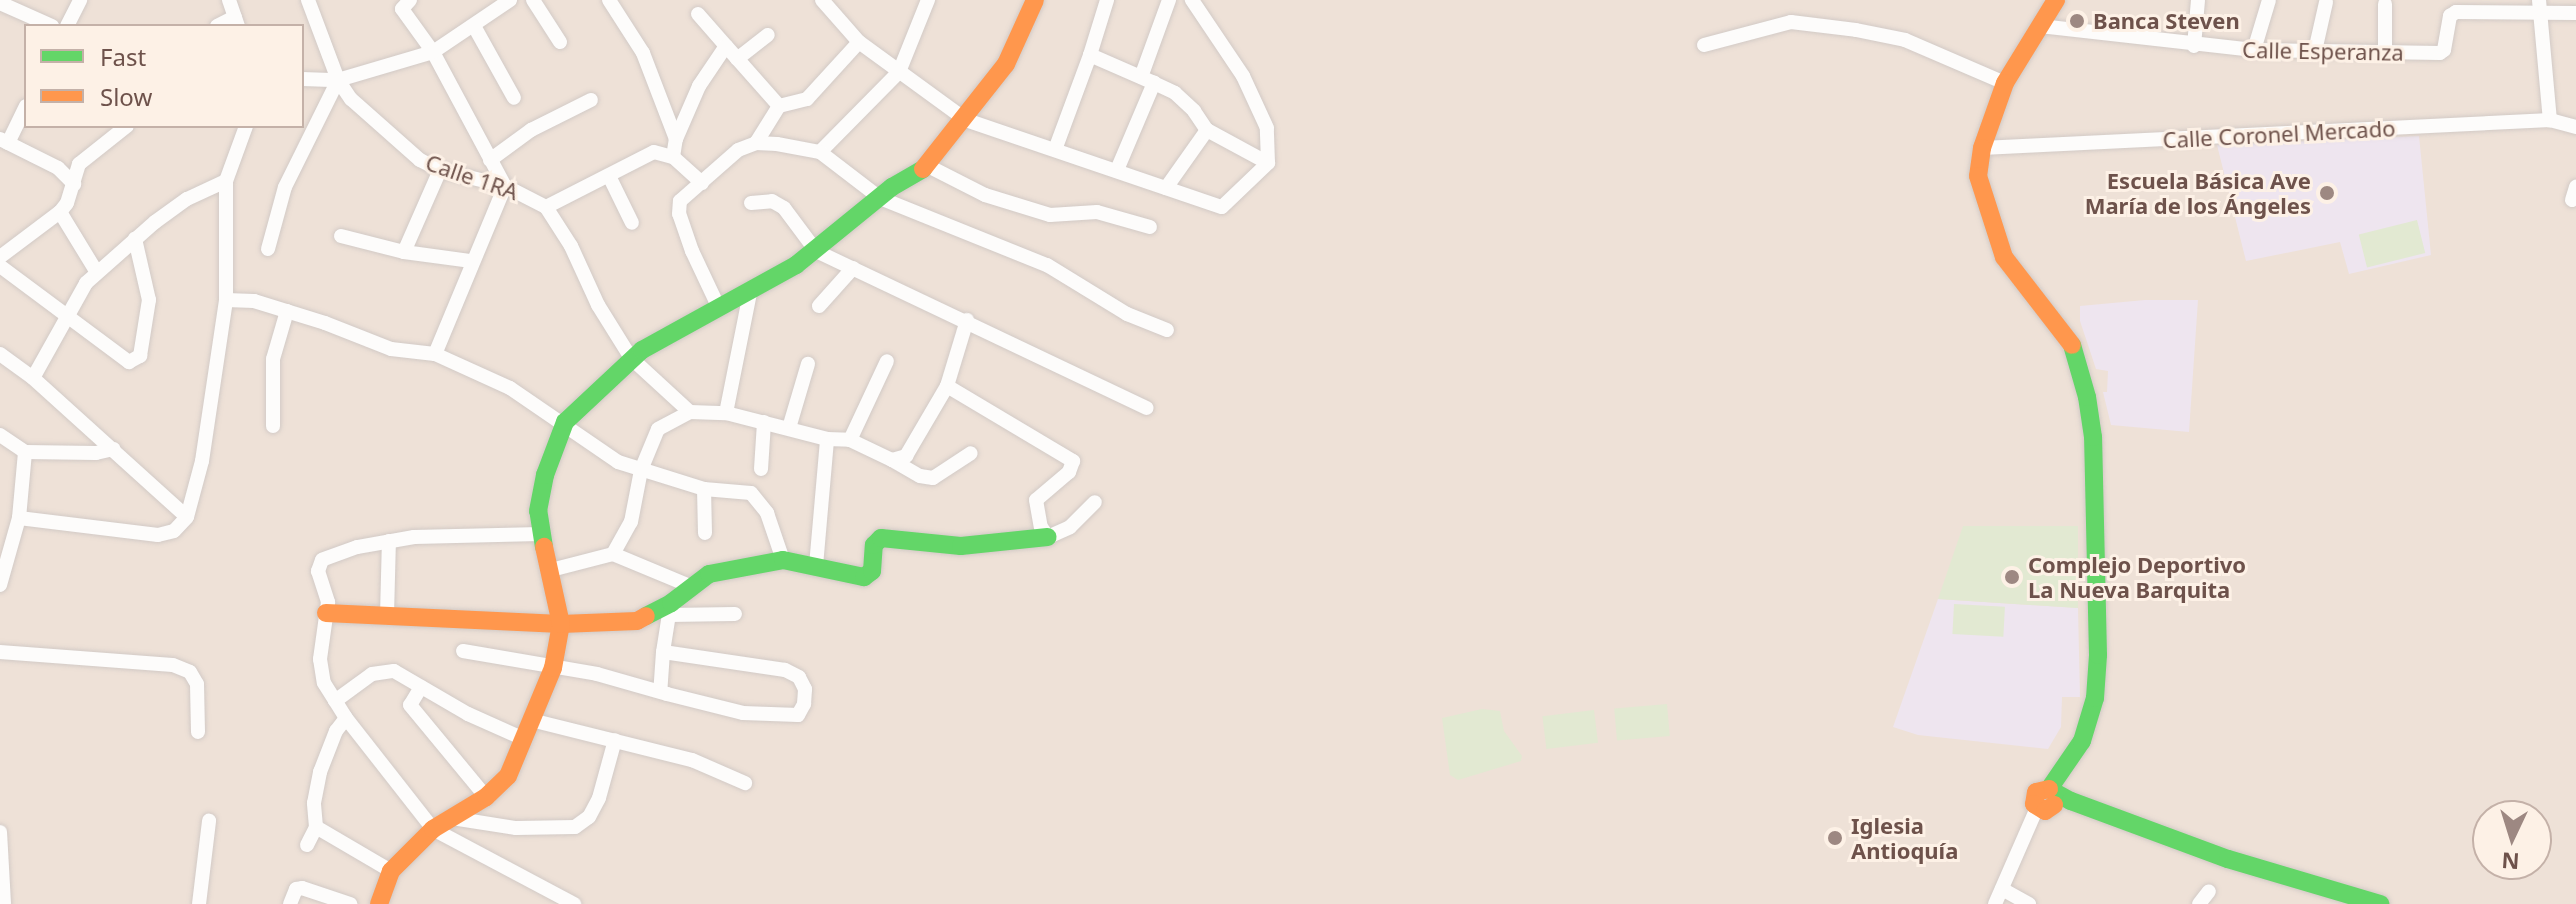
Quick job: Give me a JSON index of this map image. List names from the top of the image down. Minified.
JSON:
{"streets":{"street":["Calle Esperanza","Calle Coronel Mercado","Calle 1RA"]},"places":["Banca Steven","Escuela Básica Ave María de los Ángeles","Complejo Deportivo La Nueva Barquita","Iglesia Antioquía"],"legend":["Fast","Slow"],"north":"bottom"}
